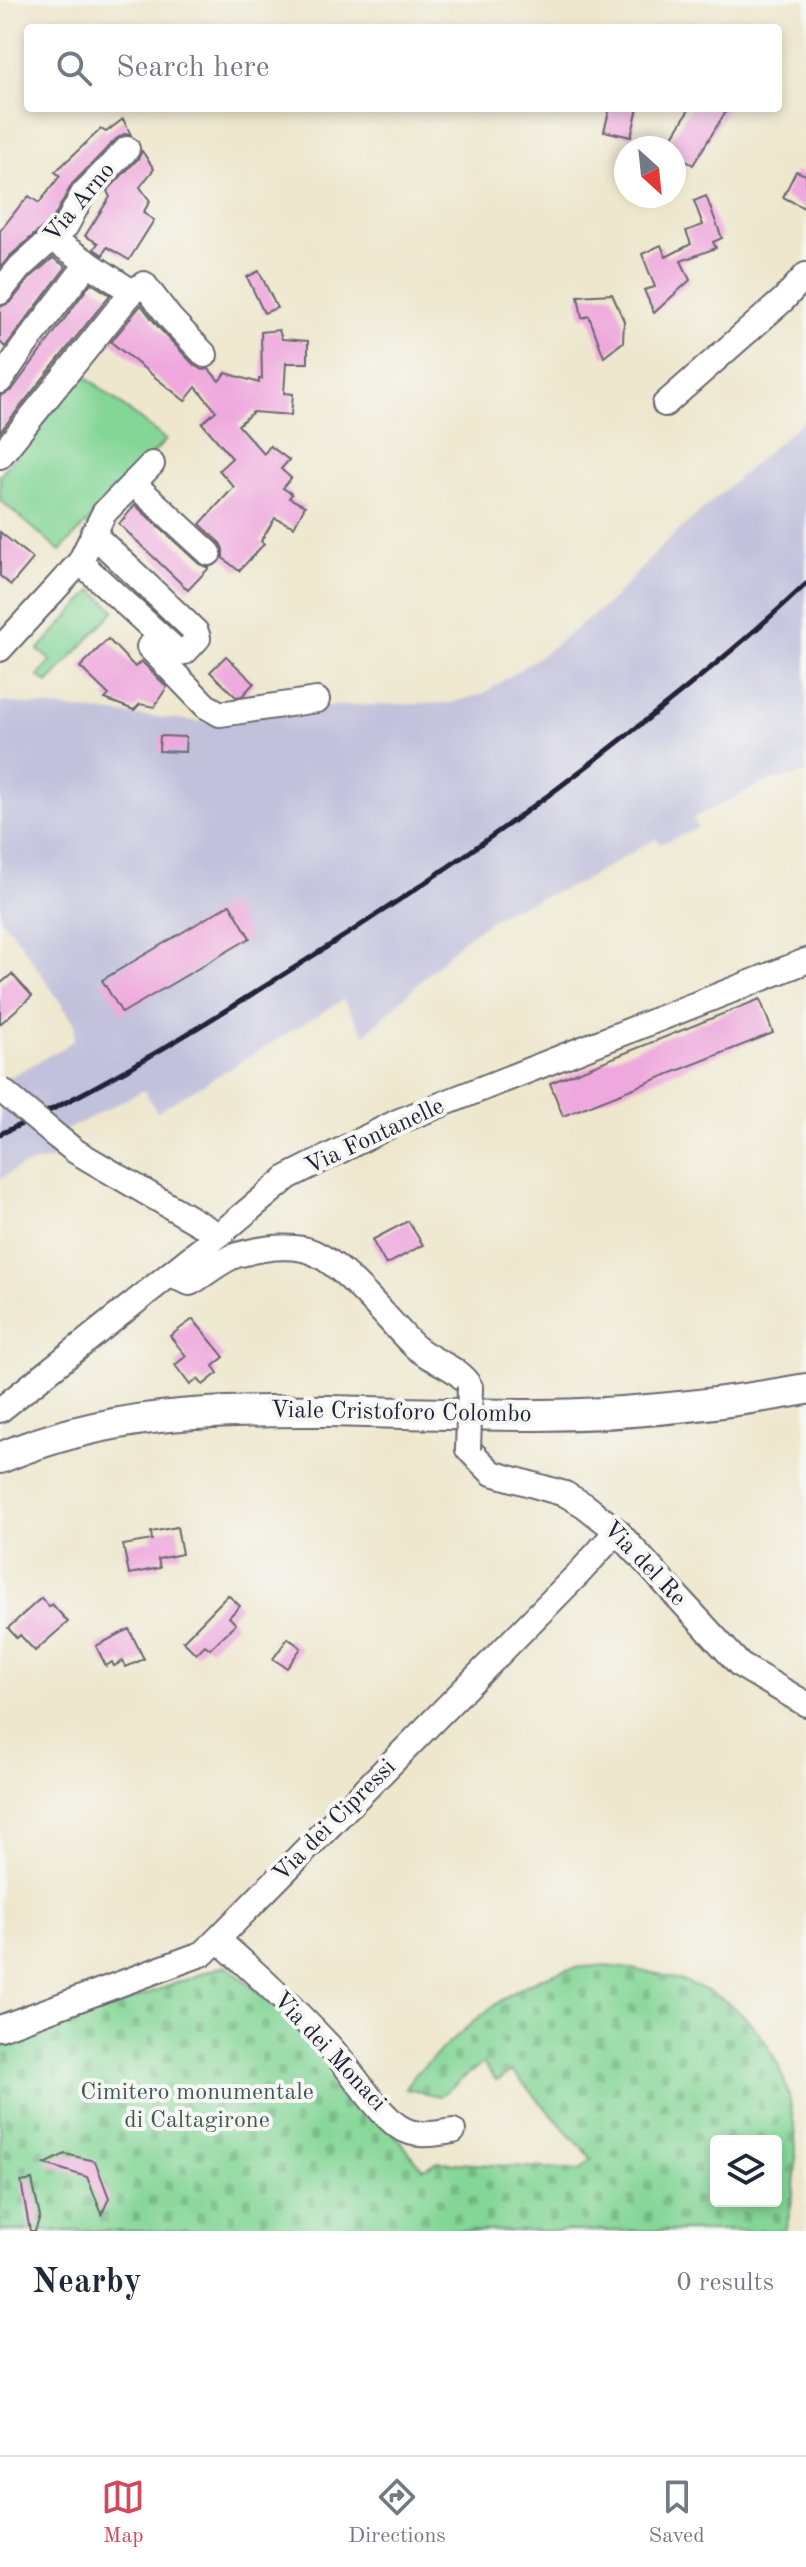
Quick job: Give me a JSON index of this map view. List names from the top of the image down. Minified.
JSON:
{"streets":{"main road":["Viale Cristoforo Colombo"],"street":["Via Arno","Via Fontanelle","Via del Re","Via dei Cipressi","Via dei Monaci"]},"crossings":[["Via Fontanelle","Via del Re"],["Via del Re","Via dei Cipressi"],["Via dei Cipressi","Via dei Monaci"]],"parks":["Cimitero monumentale di Caltagirone"],"north":"bottom right","page":{"search":"Search here","heading":["Nearby","0 results"],"nav":["Map","Directions","Saved"]}}
